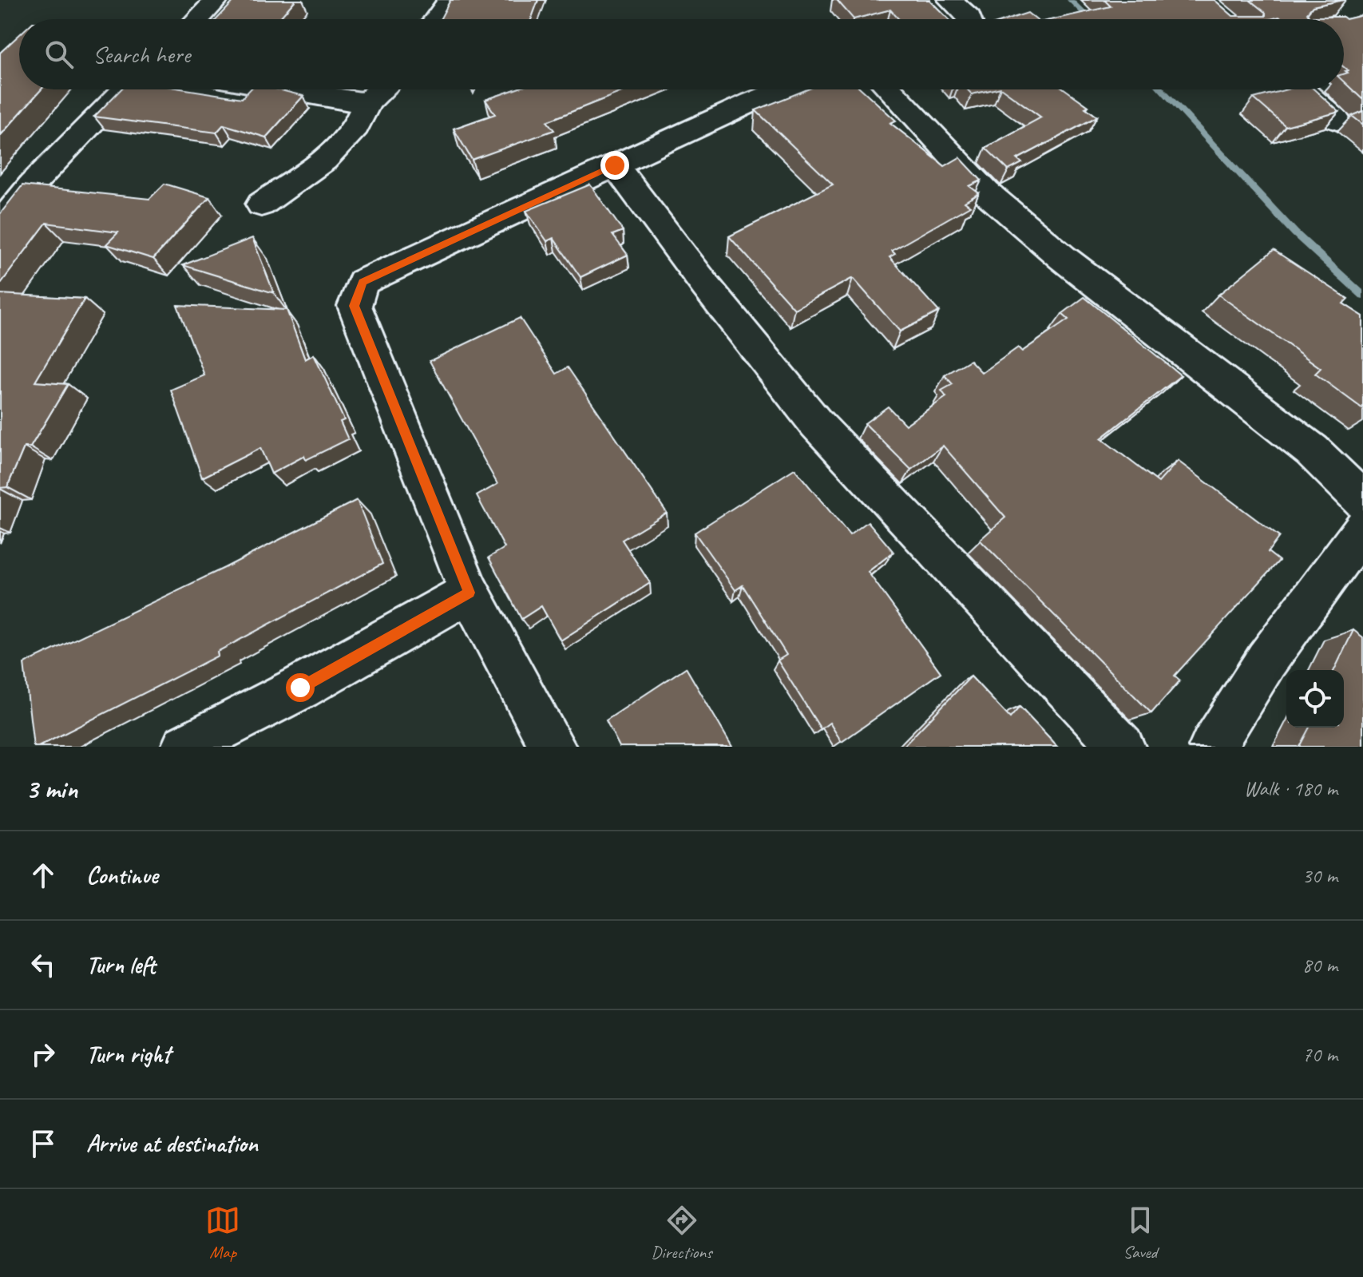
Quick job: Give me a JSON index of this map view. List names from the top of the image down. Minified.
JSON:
{"page":{"search":"Search here","heading":["3 min","Walk · 180 m"],"list":[["Continue","30 m"],["Turn left","80 m"],["Turn right","70 m"],"Arrive at destination"],"nav":["Map","Directions","Saved"]}}
